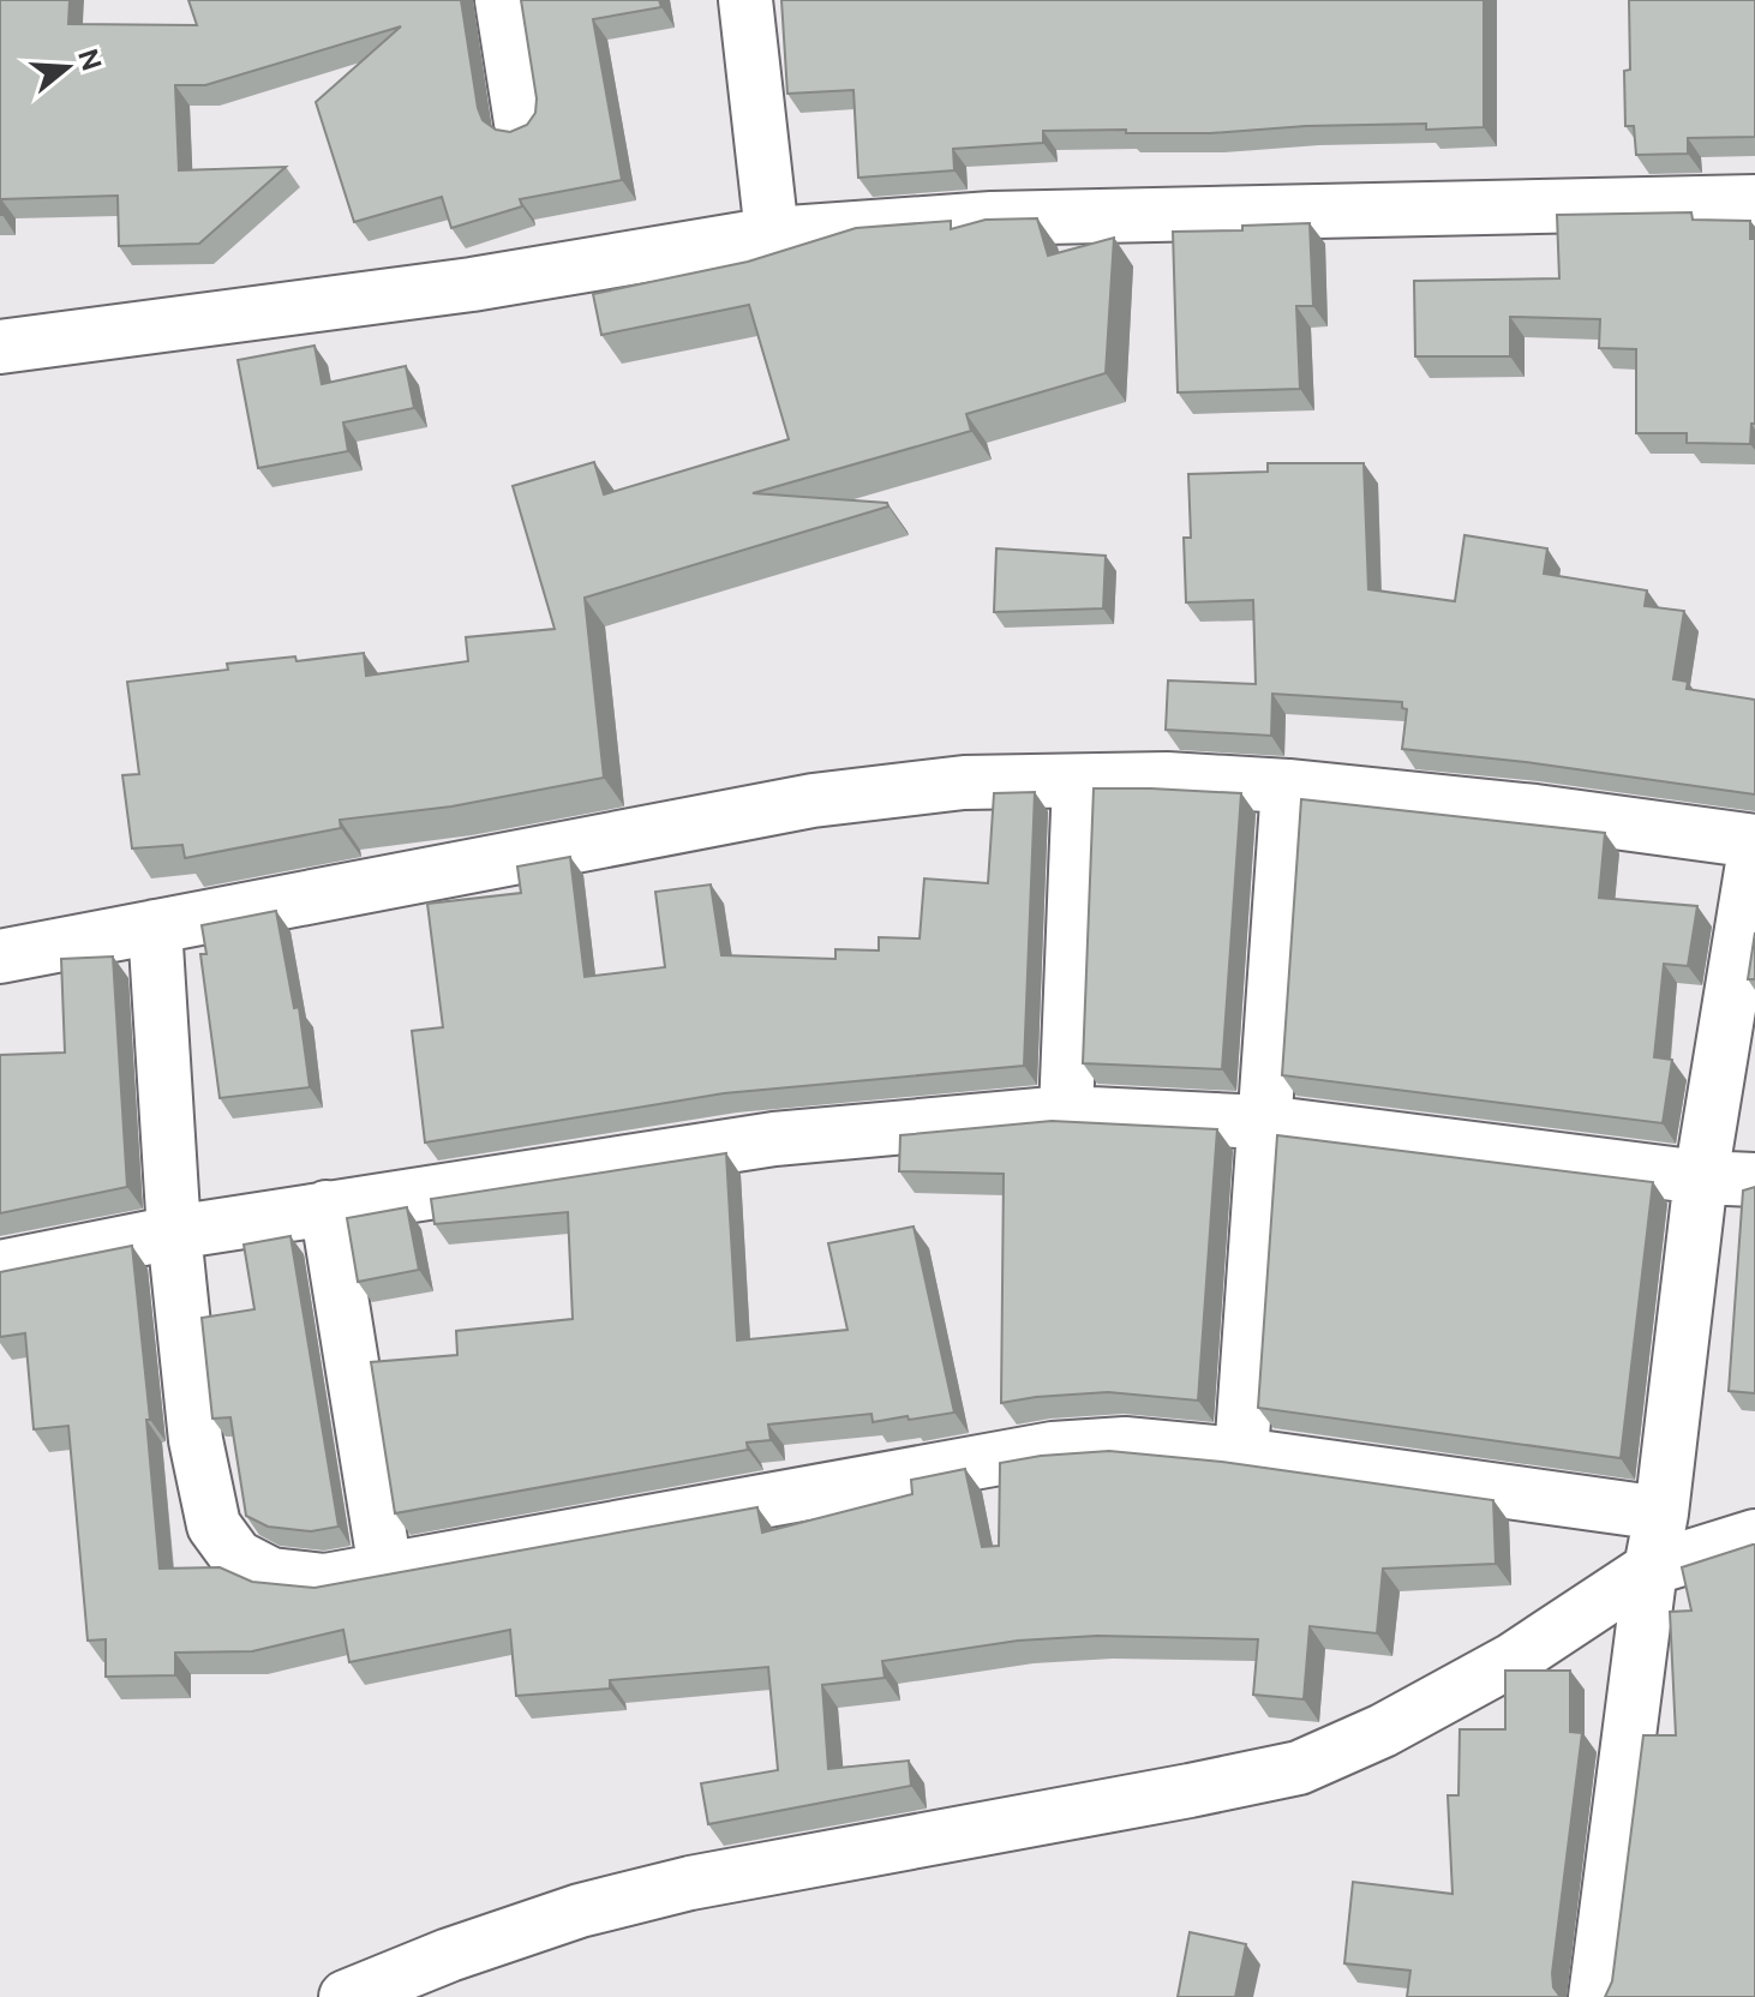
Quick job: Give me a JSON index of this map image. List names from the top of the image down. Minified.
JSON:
{"north":"right"}
